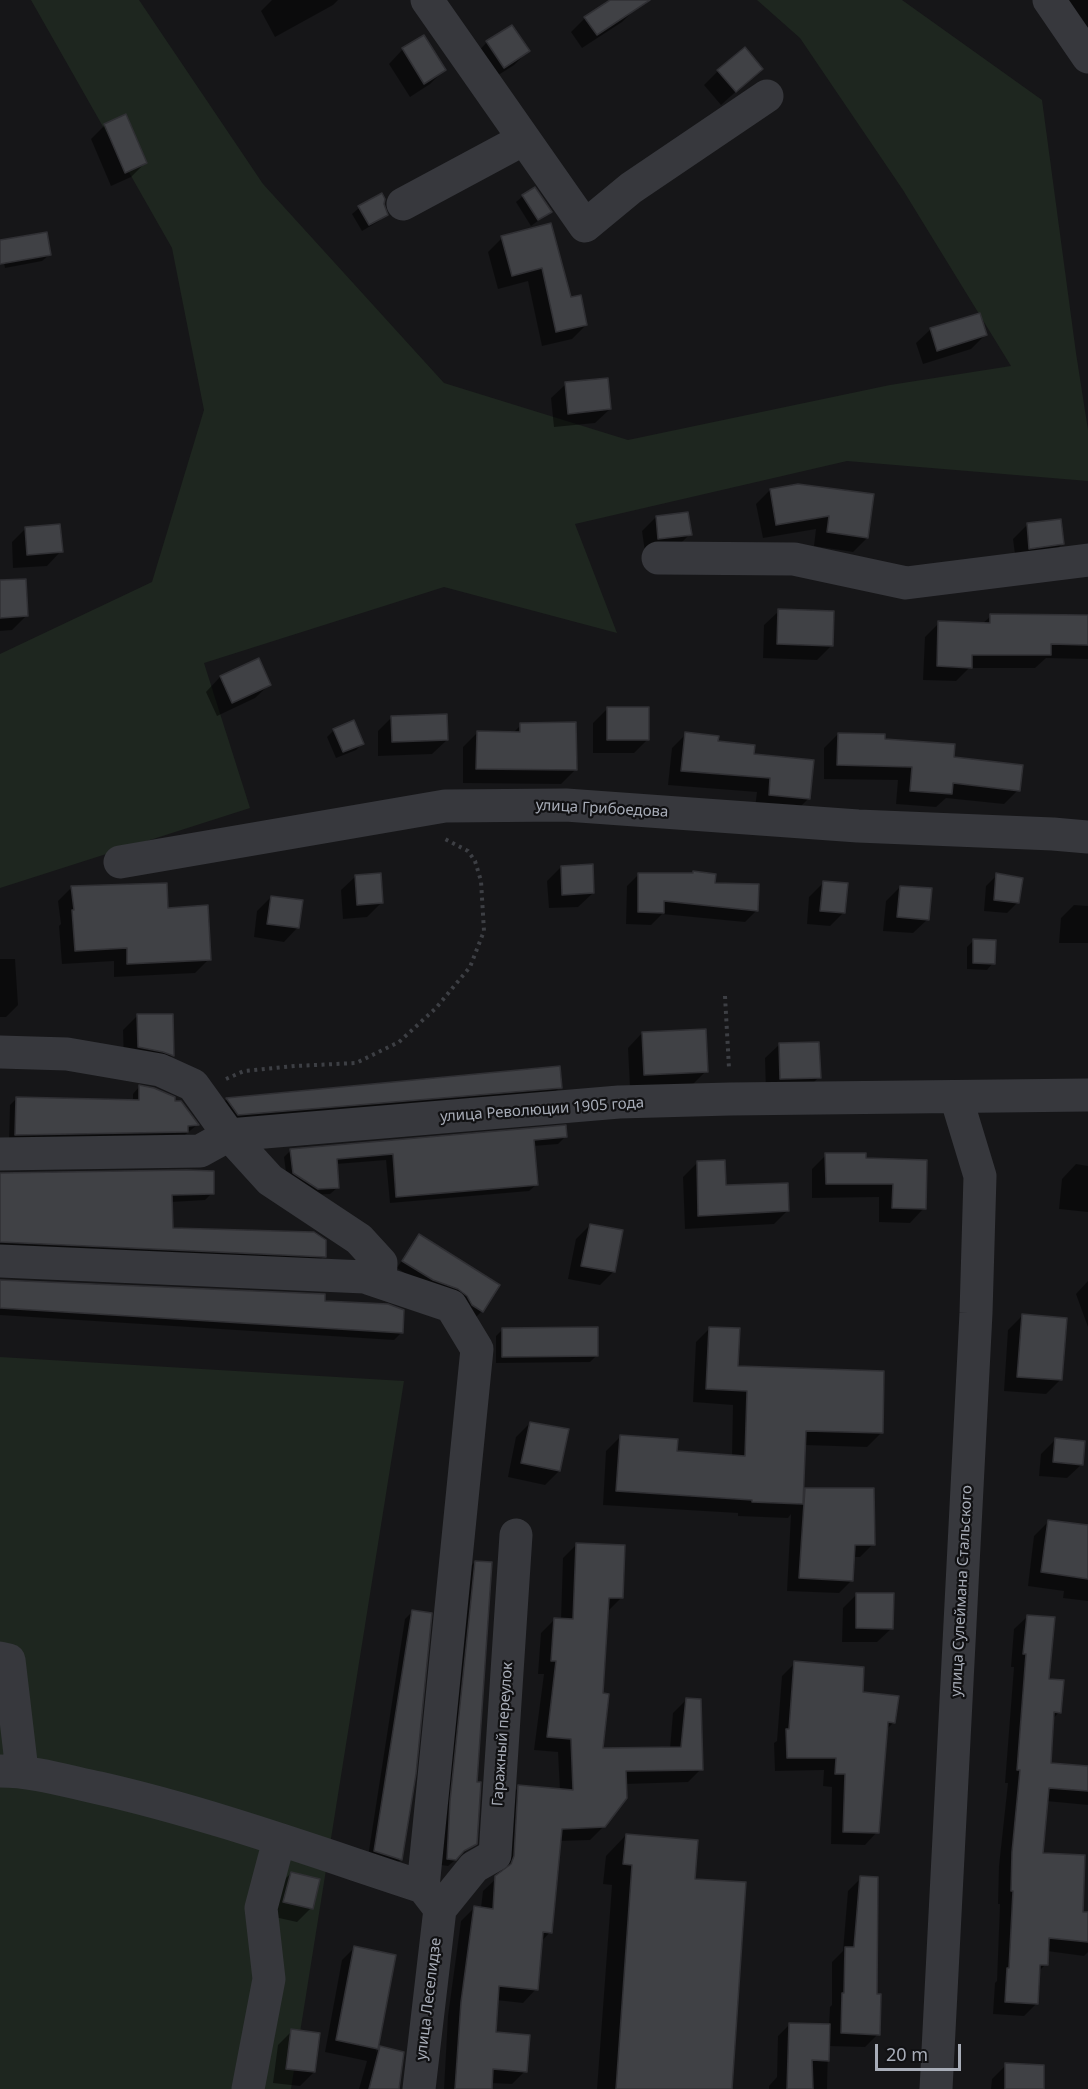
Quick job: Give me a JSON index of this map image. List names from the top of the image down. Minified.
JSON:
{"streets":{"street":["улица Грибоедова","улица Революции 1905 года","улица Сулеймана Стальского","Гаражный переулок","улица Леселидзе"]},"crossings":[["улица Революции 1905 года","улица Сулеймана Стальского"],["Гаражный переулок","улица Леселидзе"]],"scale_bar":"20 m"}
